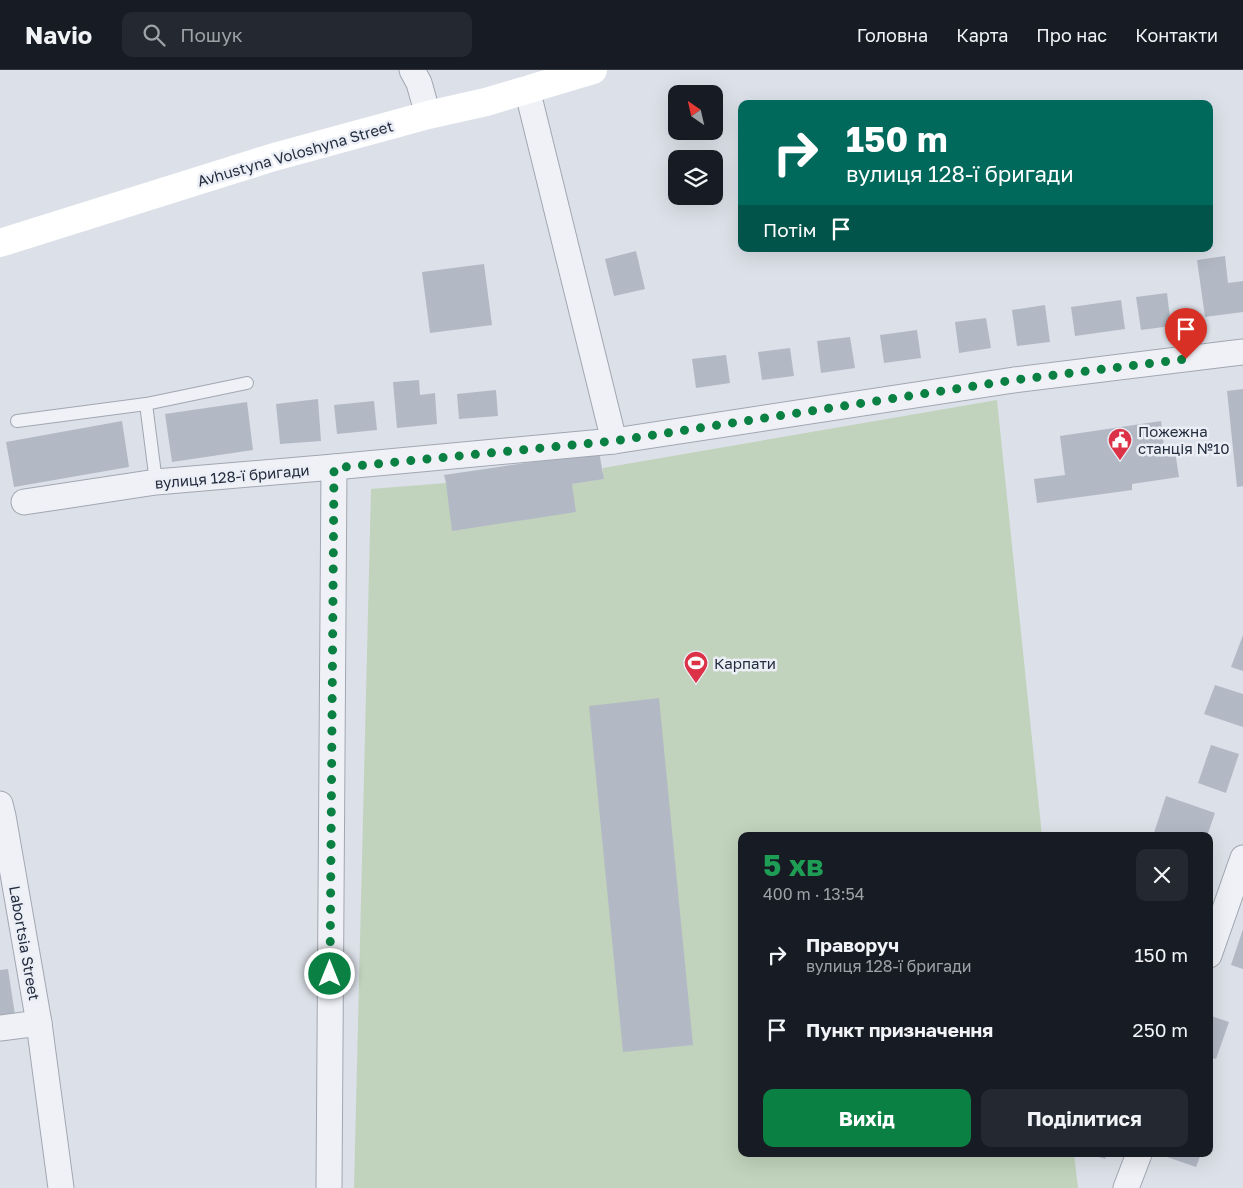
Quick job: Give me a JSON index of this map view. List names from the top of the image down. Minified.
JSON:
{"streets":{"main road":["Avhustyna Voloshyna Street"],"street":["вулиця 128-ї бригади","Labortsia Street"]},"places":{"public building":["Пожежна станція №10"],"sports":["Карпати"]},"north":"top left","page":{"header":"Navio","search":"Пошук","nav":["Головна","Карта","Про нас","Контакти"],"turn":["150 m","вулиця 128-ї бригади"],"then":"Потім","heading":["5 хв","400 m · 13:54"],"list":[{"name":"Праворуч","note":"вулиця 128-ї бригади","value":"150 m"},{"name":"Пункт призначення","value":"250 m"}],"buttons":["Вихід","Поділитися"]}}
